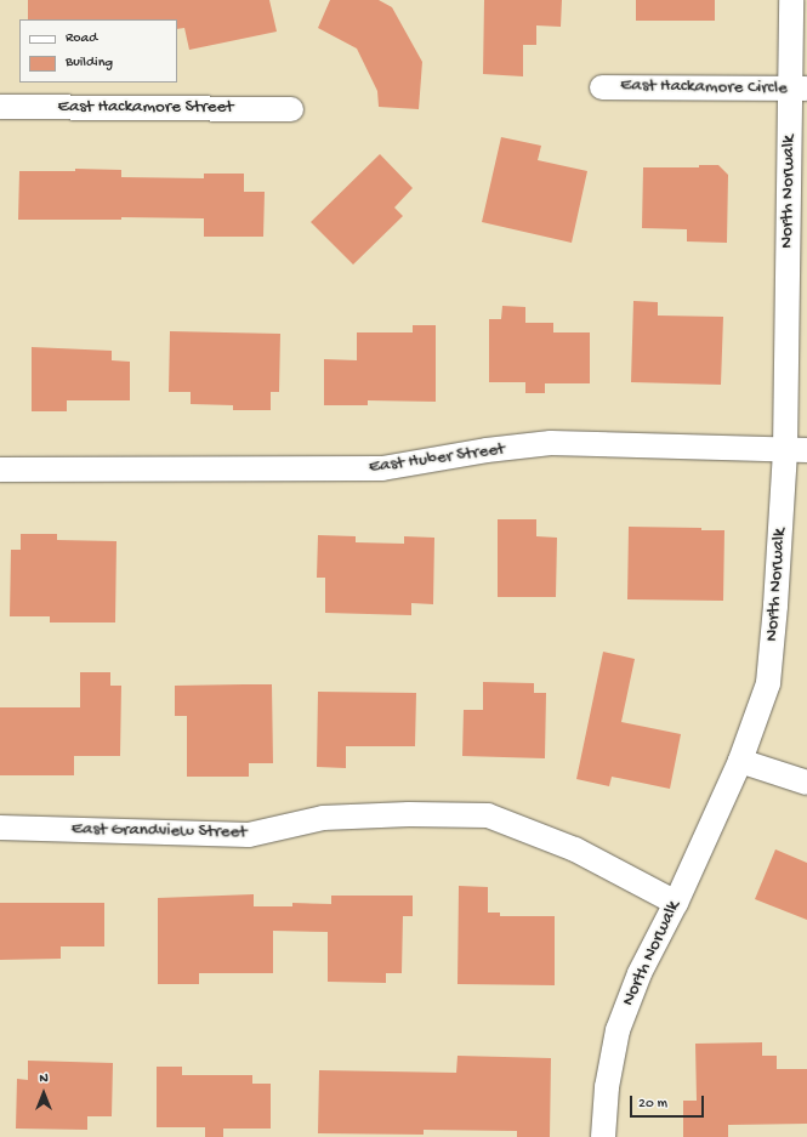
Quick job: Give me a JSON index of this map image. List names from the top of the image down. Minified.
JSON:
{"streets":{"street":["East Hackamore Circle","East Hackamore Street","North Norwalk","East Huber Street","East Grandview Street"]},"crossings":[["East Hackamore Circle","North Norwalk"],["North Norwalk","East Huber Street"],["North Norwalk","East Grandview Street"]],"legend":["Road","Building"],"scale_bar":"20 m","north":"top"}
